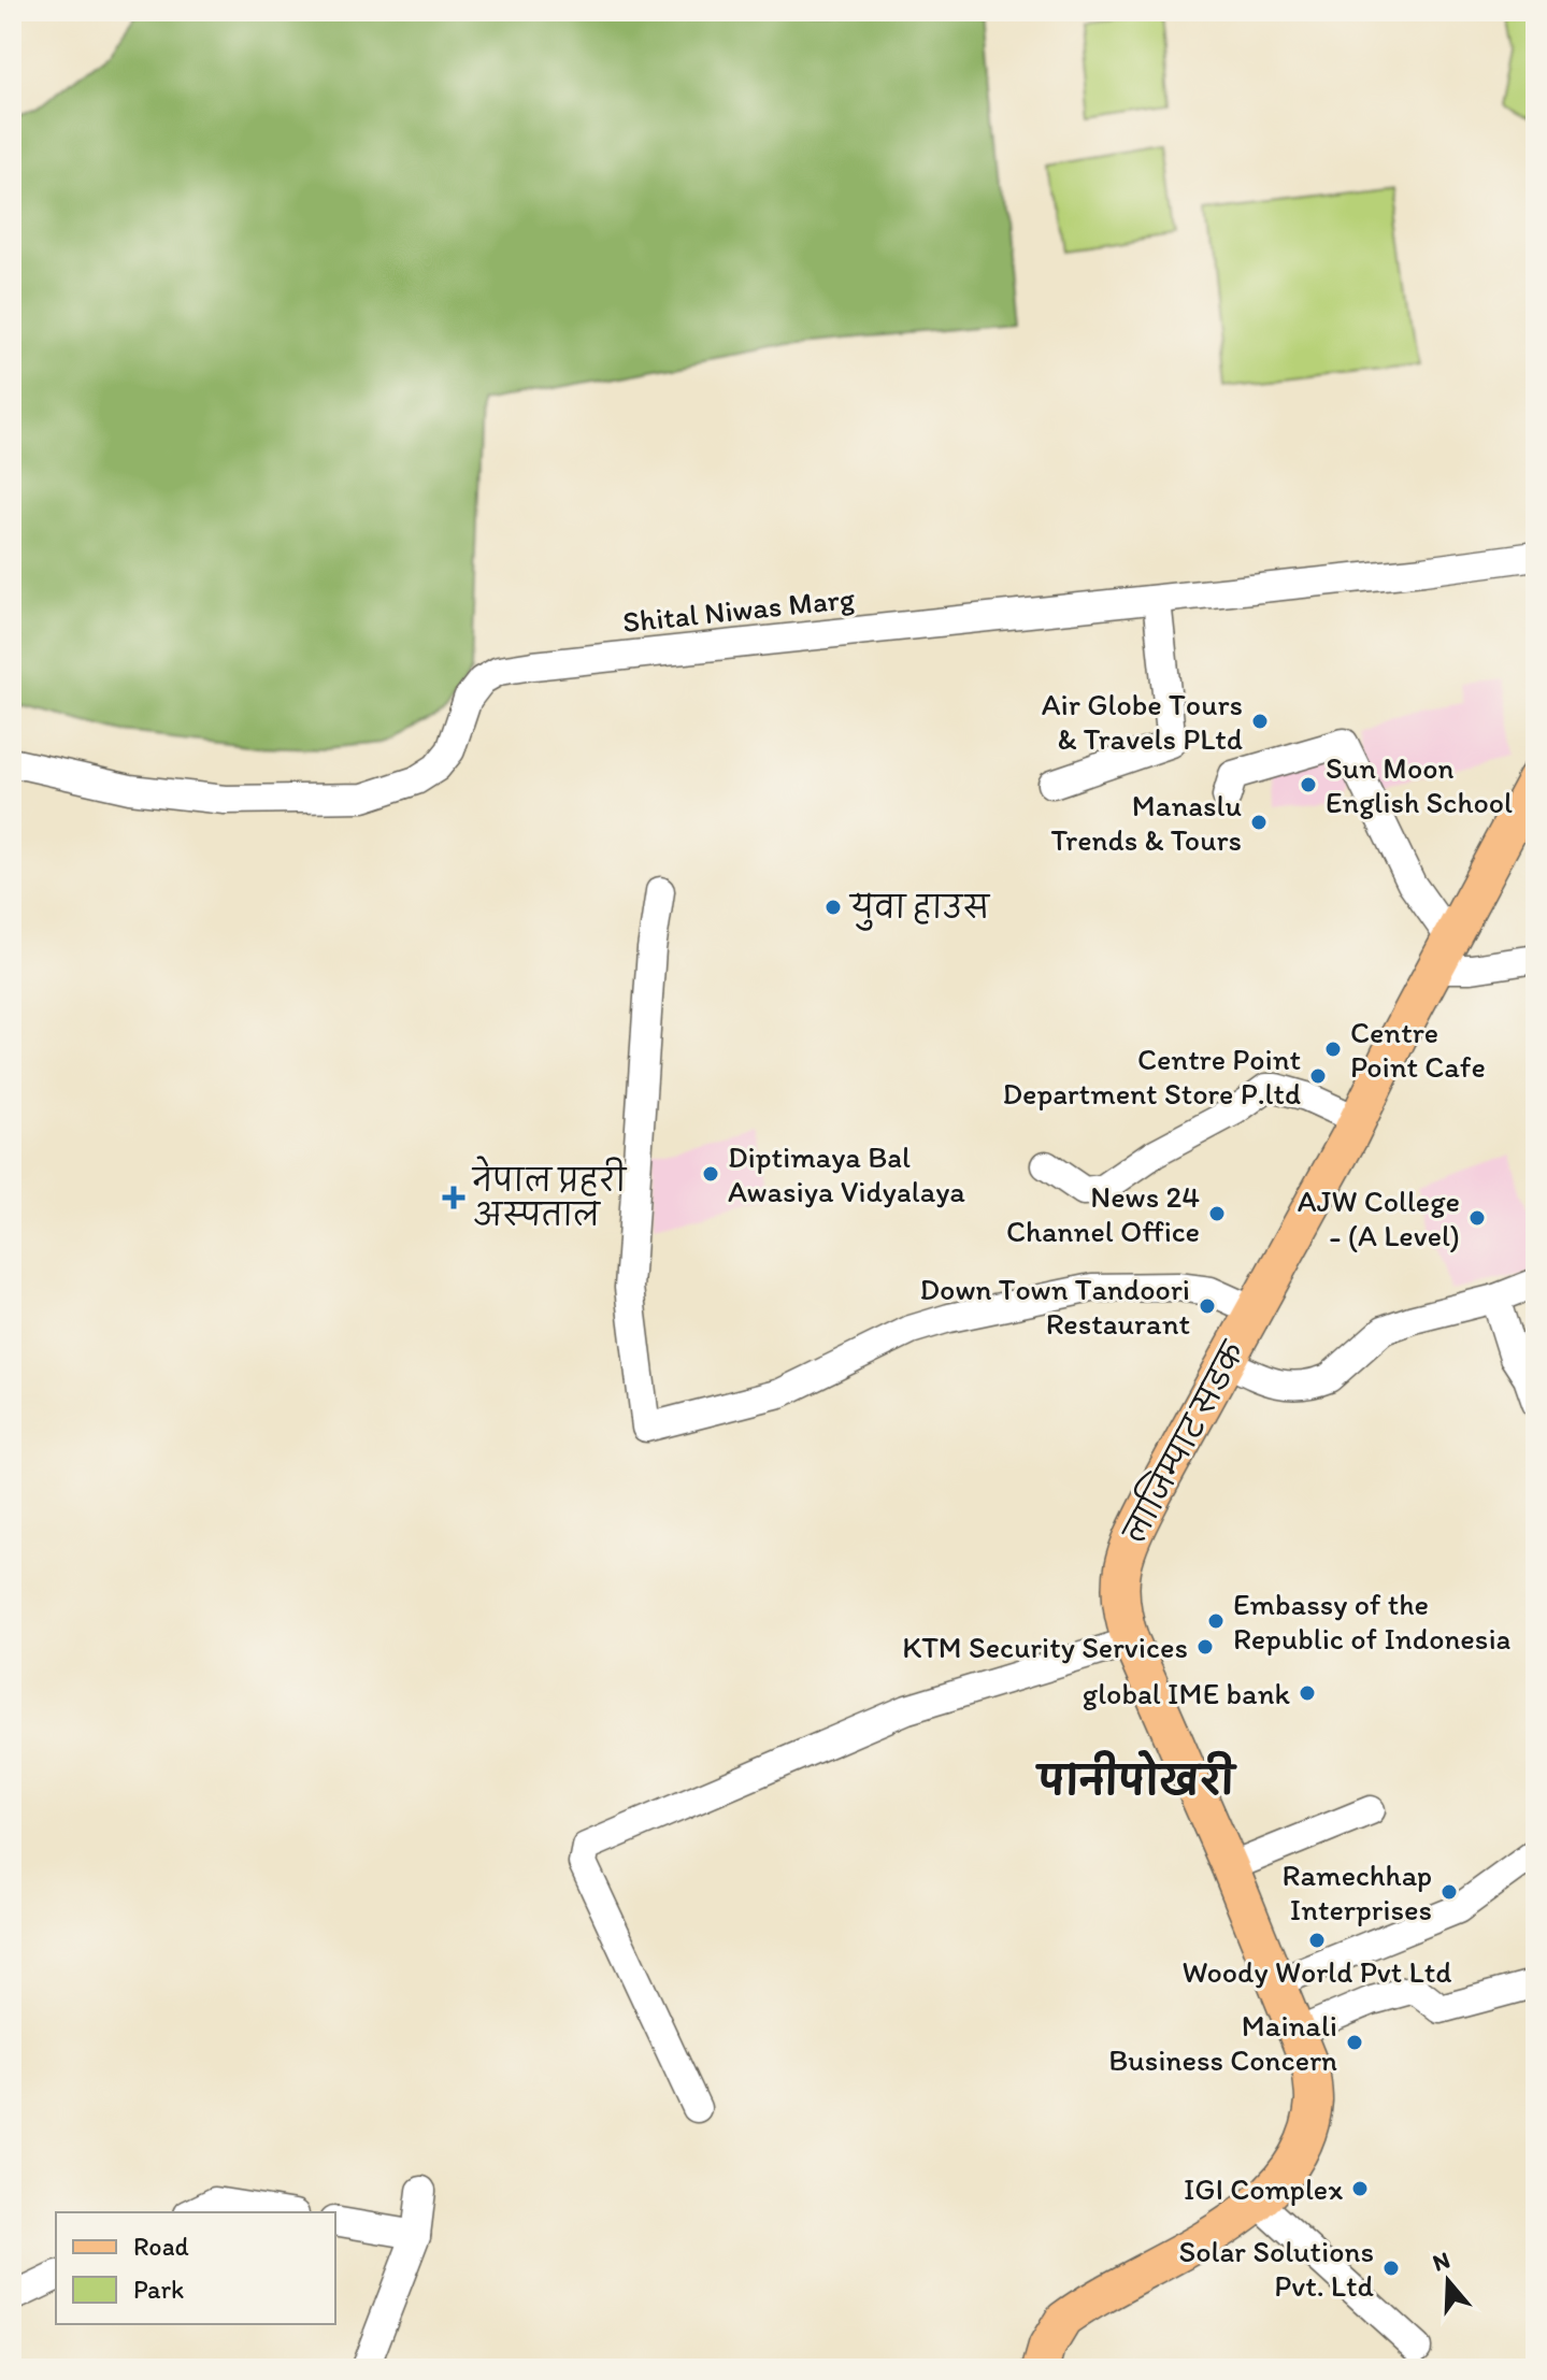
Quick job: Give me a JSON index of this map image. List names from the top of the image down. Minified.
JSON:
{"streets":{"main road":["लाजिम्पाट सडक"],"street":["Shital Niwas Marg"]},"districts":["पानीपोखरी"],"places":{"other":["Air Globe Tours & Travels PLtd","Sun Moon English School","Manaslu Trends & Tours","युवा हाउस","Centre Point Cafe","Centre Point Department Store P.ltd","Diptimaya Bal Awasiya Vidyalaya","News 24 Channel Office","AJW College - (A Level)","Down Town Tandoori Restaurant","Embassy of the Republic of Indonesia","KTM Security Services","global IME bank","Ramechhap Interprises","Woody World Pvt Ltd","Mainali Business Concern","IGI Complex","Solar Solutions Pvt. Ltd"],"health":["नेपाल प्रहरी अस्पताल"]},"legend":["Road","Park"],"north":"top"}
